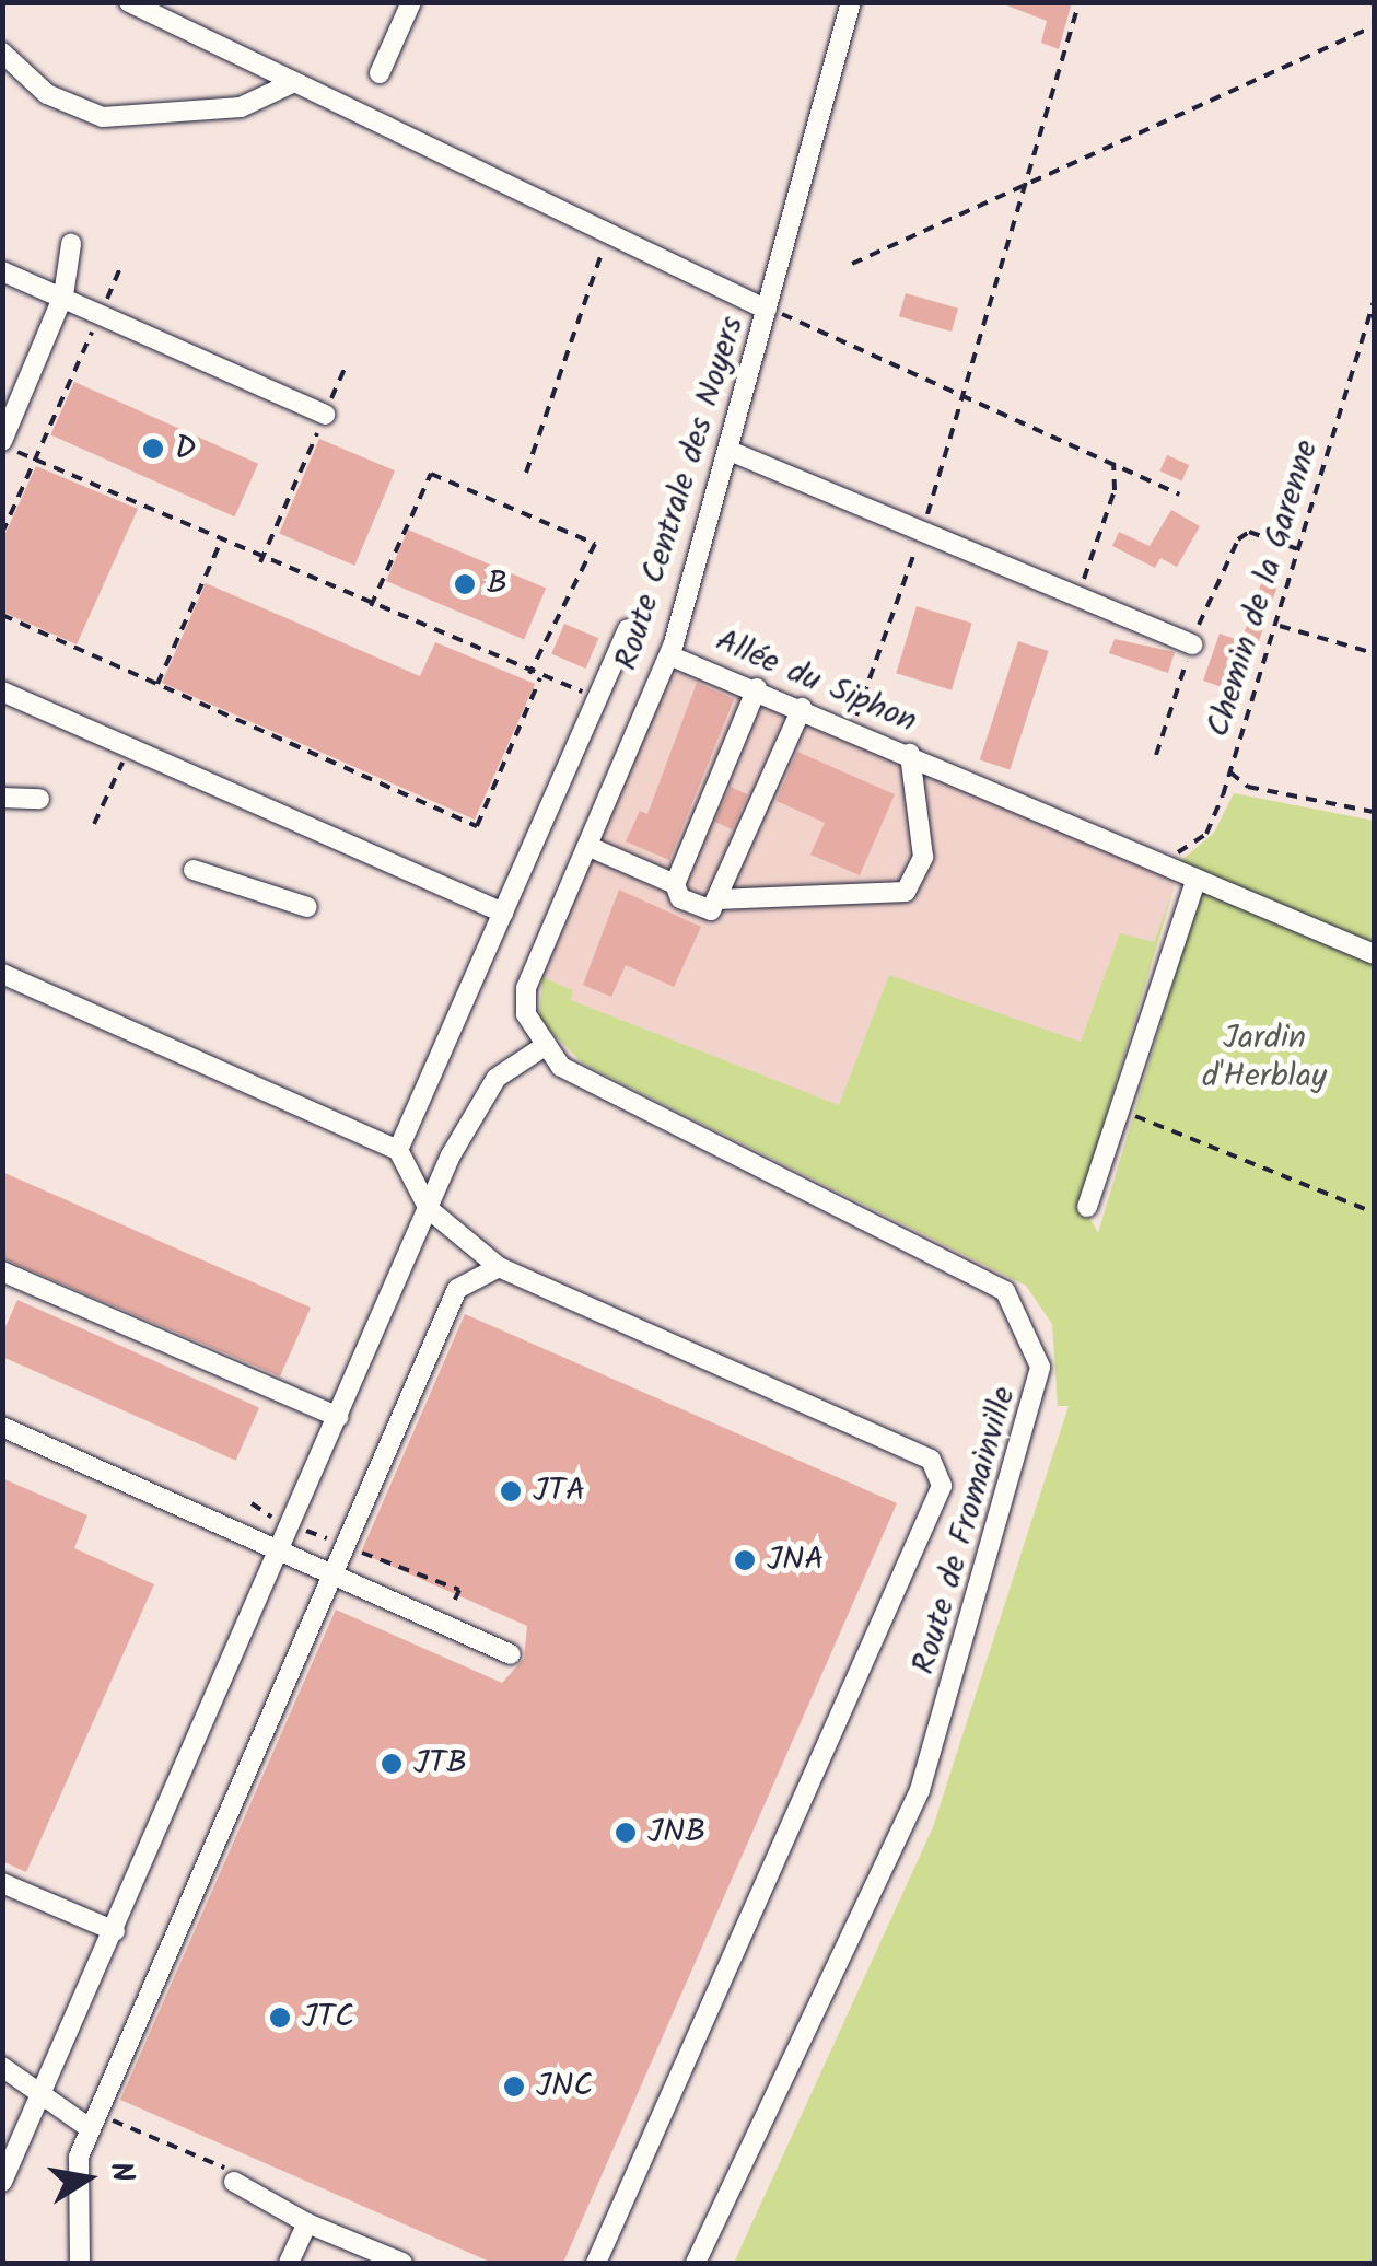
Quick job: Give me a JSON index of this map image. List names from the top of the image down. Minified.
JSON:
{"streets":{"street":["Route Centrale des Noyers","Allée du Siphon","Route de Fromainville"],"path":["Chemin de la Garenne"]},"crossings":[["Route Centrale des Noyers","Allée du Siphon"],["Route Centrale des Noyers","Route de Fromainville"],["Chemin de la Garenne","Allée du Siphon"]],"parks":["Jardin d'Herblay"],"places":["D","B","JTA","JNA","JTB","JNB","JTC","JNC"],"north":"right"}
